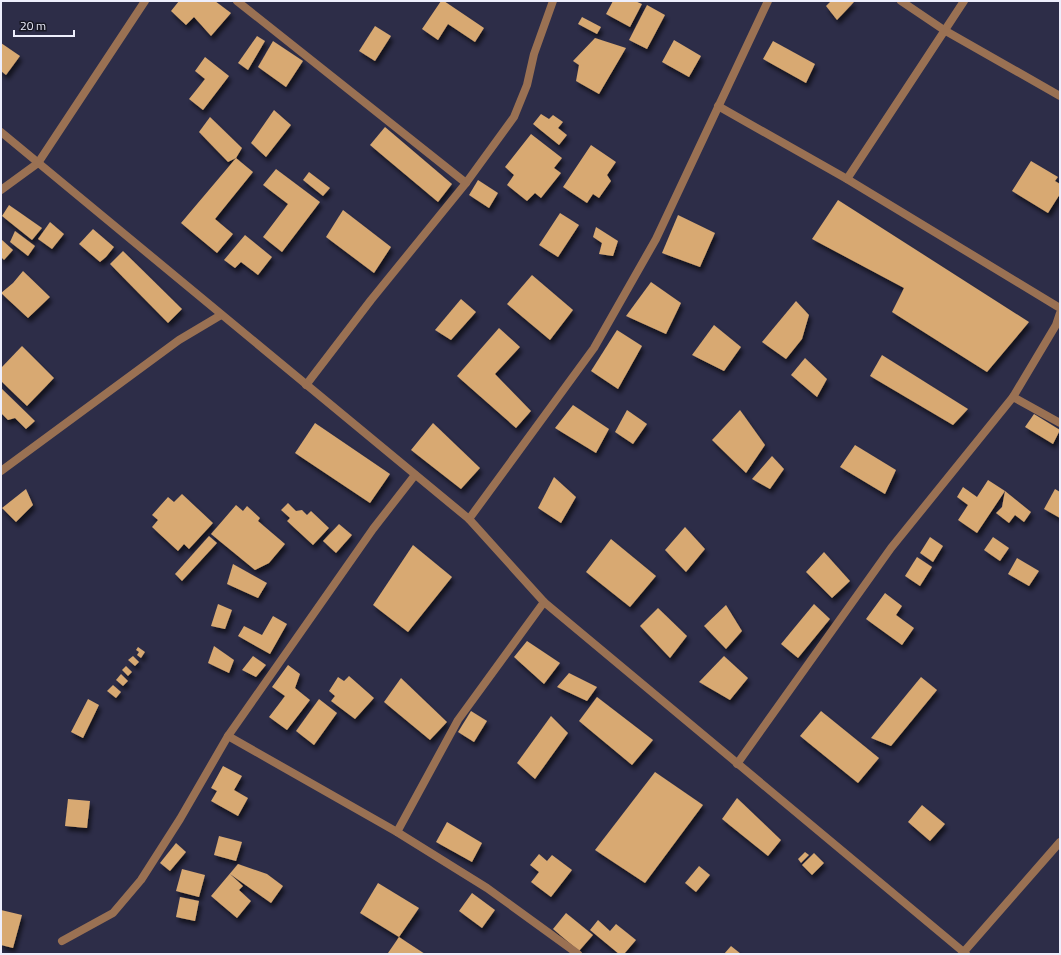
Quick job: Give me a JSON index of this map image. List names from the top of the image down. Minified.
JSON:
{"scale_bar":"20 m"}
